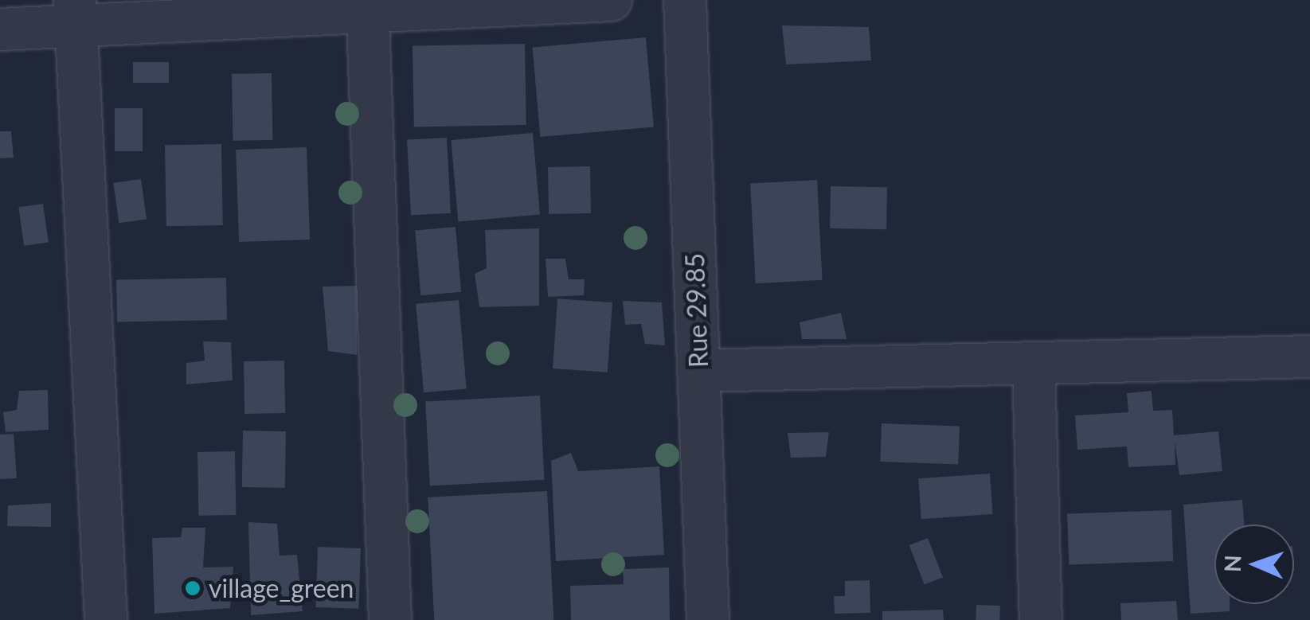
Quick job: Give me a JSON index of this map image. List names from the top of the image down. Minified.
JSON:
{"streets":{"street":["Rue 29.85"]},"places":["village_green"],"north":"left"}
